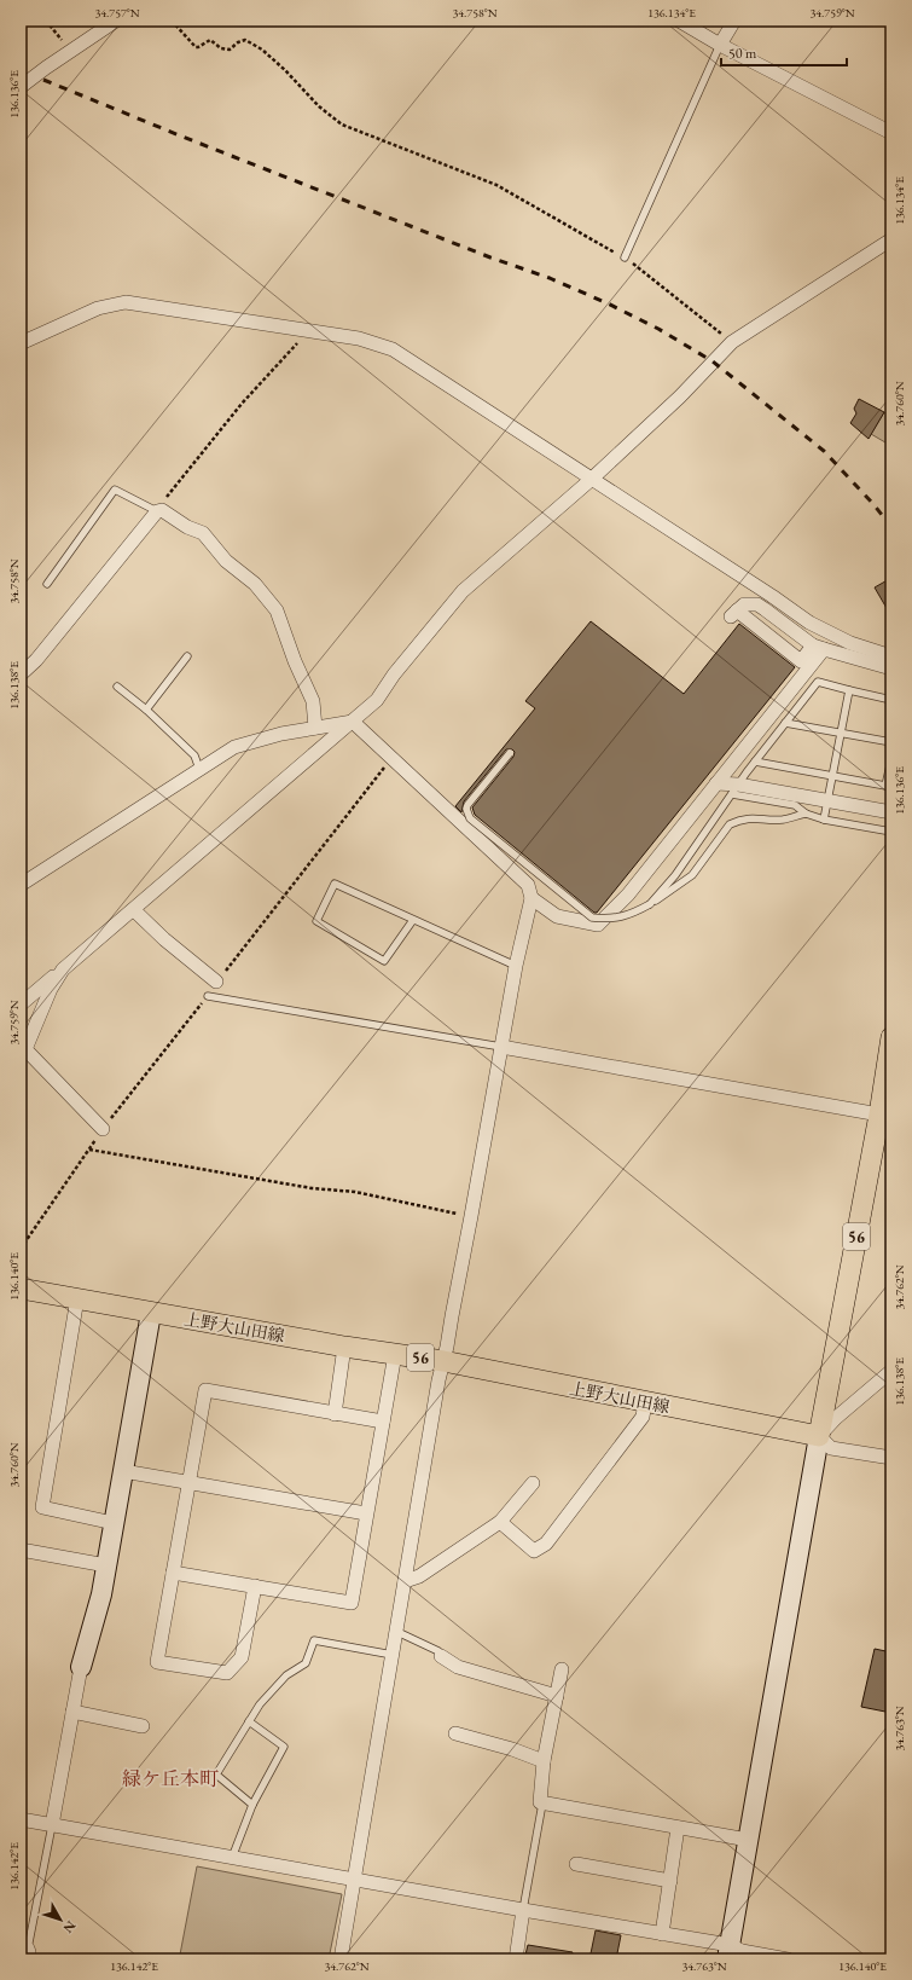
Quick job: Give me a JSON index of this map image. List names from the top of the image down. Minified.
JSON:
{"streets":{"main road":["56","上野大山田線"]},"crossings":[["56","上野大山田線"]],"districts":["緑ケ丘本町"],"scale_bar":"50 m","north":"bottom right","coordinates":["34.757°N","34.758°N","136.134°E","34.759°N","136.136°E","34.760°N","136.138°E","136.140°E","34.762°N","34.763°N","136.142°E"]}
